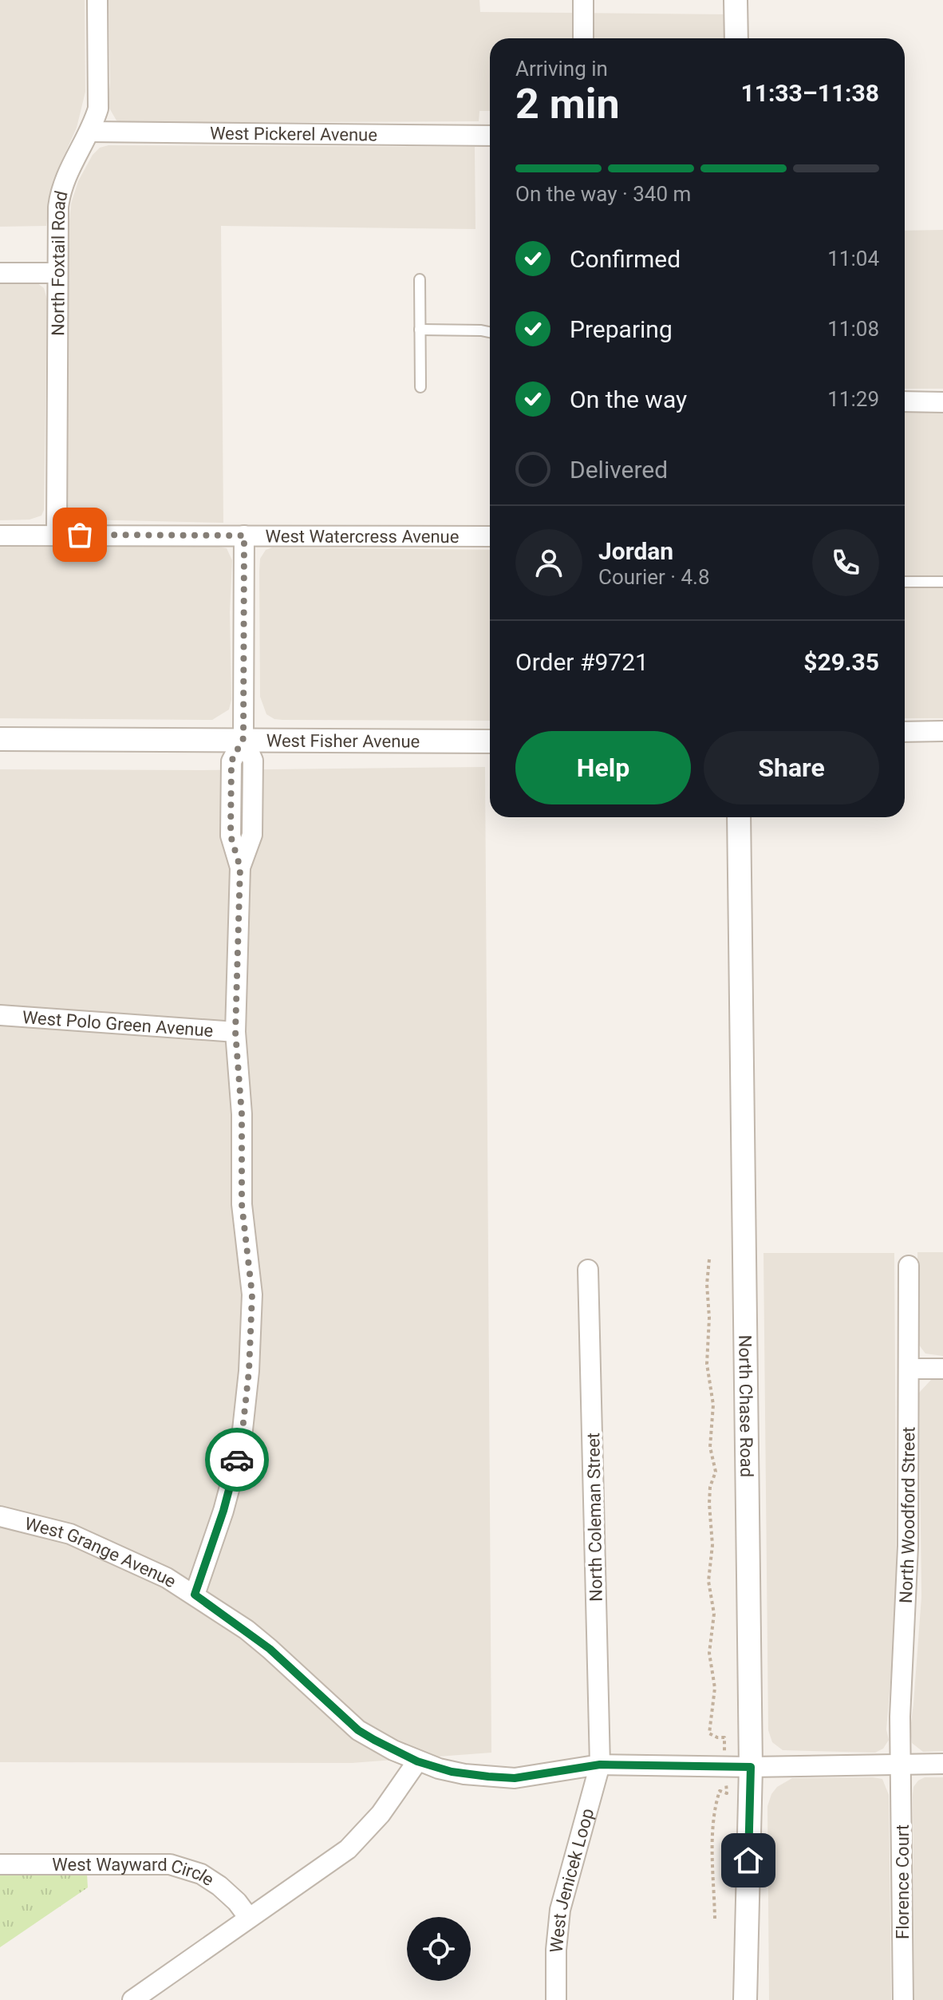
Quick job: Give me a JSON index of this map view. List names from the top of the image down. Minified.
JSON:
{"streets":{"street":["West Pickerel Avenue","North Foxtail Road","West Watercress Avenue","West Fisher Avenue","West Polo Green Avenue","North Chase Road","North Woodford Street","North Coleman Street","West Grange Avenue","West Wayward Circle","West Jenicek Loop","Florence Court"]},"crossings":[["West Pickerel Avenue","North Foxtail Road"],["North Foxtail Road","West Watercress Avenue"],["North Chase Road","West Grange Avenue"],["North Woodford Street","West Grange Avenue"],["North Woodford Street","Florence Court"],["North Coleman Street","West Grange Avenue"],["North Coleman Street","West Jenicek Loop"],["West Grange Avenue","West Jenicek Loop"],["West Grange Avenue","Florence Court"]],"page":{"heading":["2 min","Arriving in","11:33–11:38"],"panel":["Jordan","Courier · 4.8","Order #9721","$29.35"],"bar":"On the way · 340 m","list":[["Confirmed","11:04"],["Preparing","11:08"],["On the way","11:29"],"Delivered"],"buttons":["Help","Share"]}}
